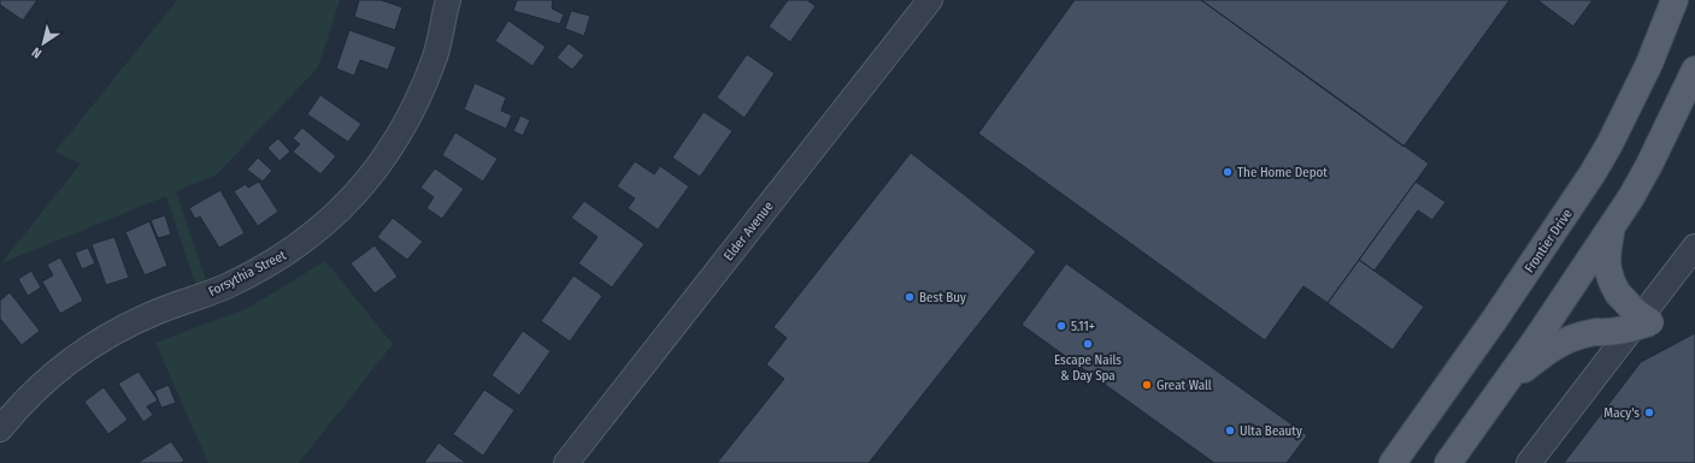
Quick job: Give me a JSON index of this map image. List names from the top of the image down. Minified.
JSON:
{"streets":{"main road":["Frontier Drive"],"street":["Elder Avenue","Forsythia Street"]},"places":["The Home Depot","Best Buy","5.11+","Escape Nails & Day Spa","Great Wall","Macy's","Ulta Beauty"],"north":"bottom left"}
